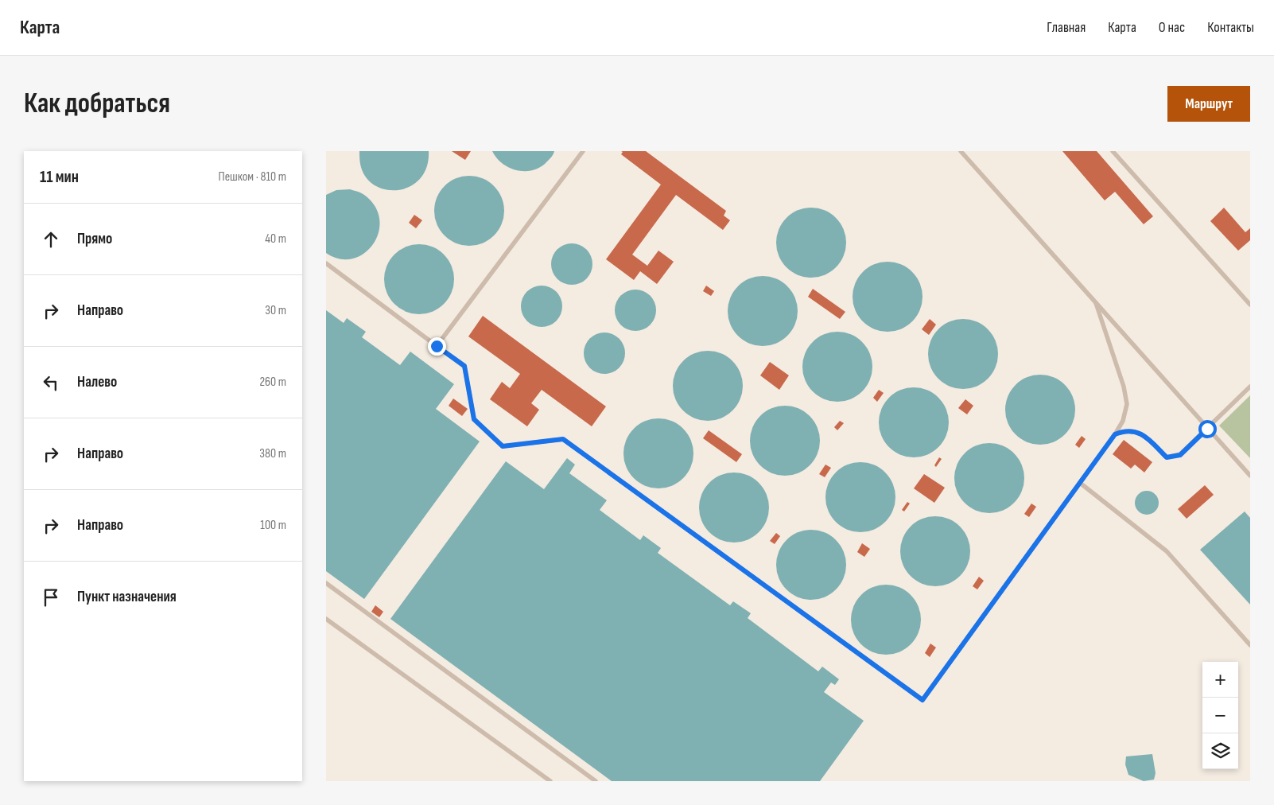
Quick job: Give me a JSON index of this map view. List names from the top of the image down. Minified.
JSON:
{"page":{"header":"Карта","nav":["Главная","Карта","О нас","Контакты"],"buttons":"Маршрут","title":"Как добраться","heading":["11 мин","Пешком · 810 m"],"list":[["Прямо","40 m"],["Направо","30 m"],["Налево","260 m"],["Направо","380 m"],["Направо","100 m"],"Пункт назначения"],"map_buttons":["+","−"]}}
